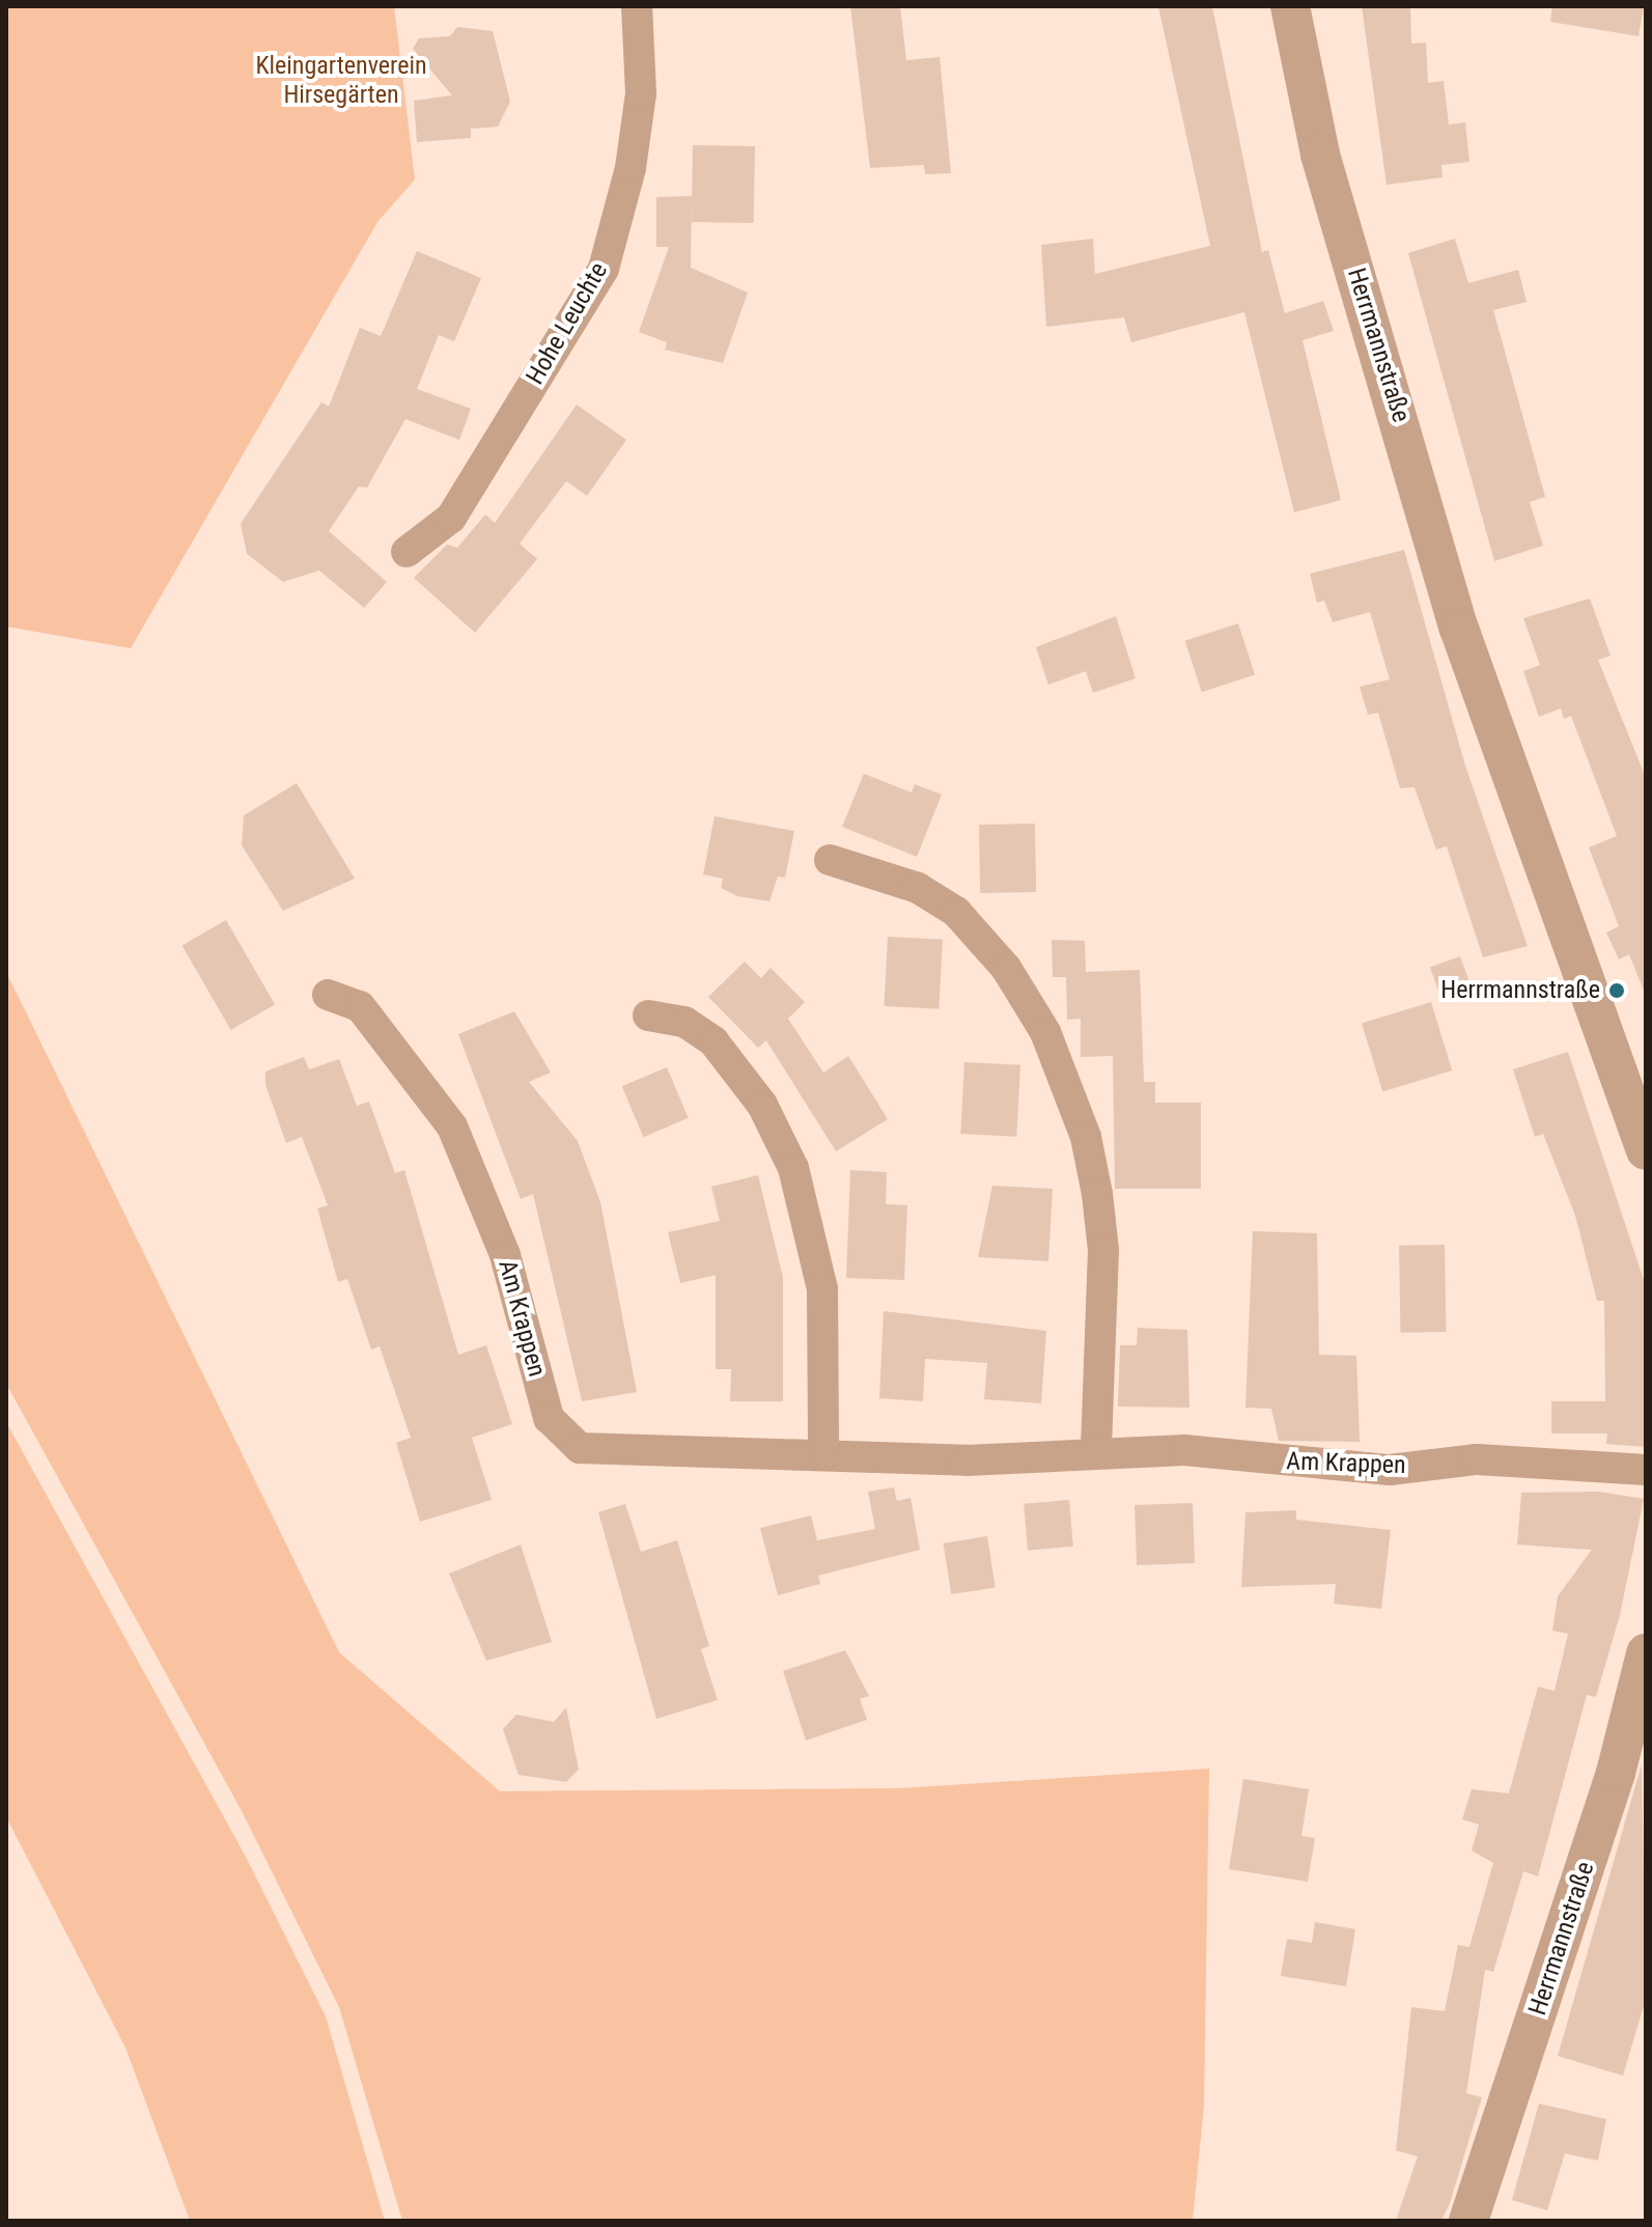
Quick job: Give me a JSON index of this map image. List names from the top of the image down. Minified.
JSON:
{"streets":{"street":["Hohe Leuchte","Herrmannstraße","Am Krappen"]},"parks":["Kleingartenverein Hirsegärten"],"places":["Herrmannstraße"]}
